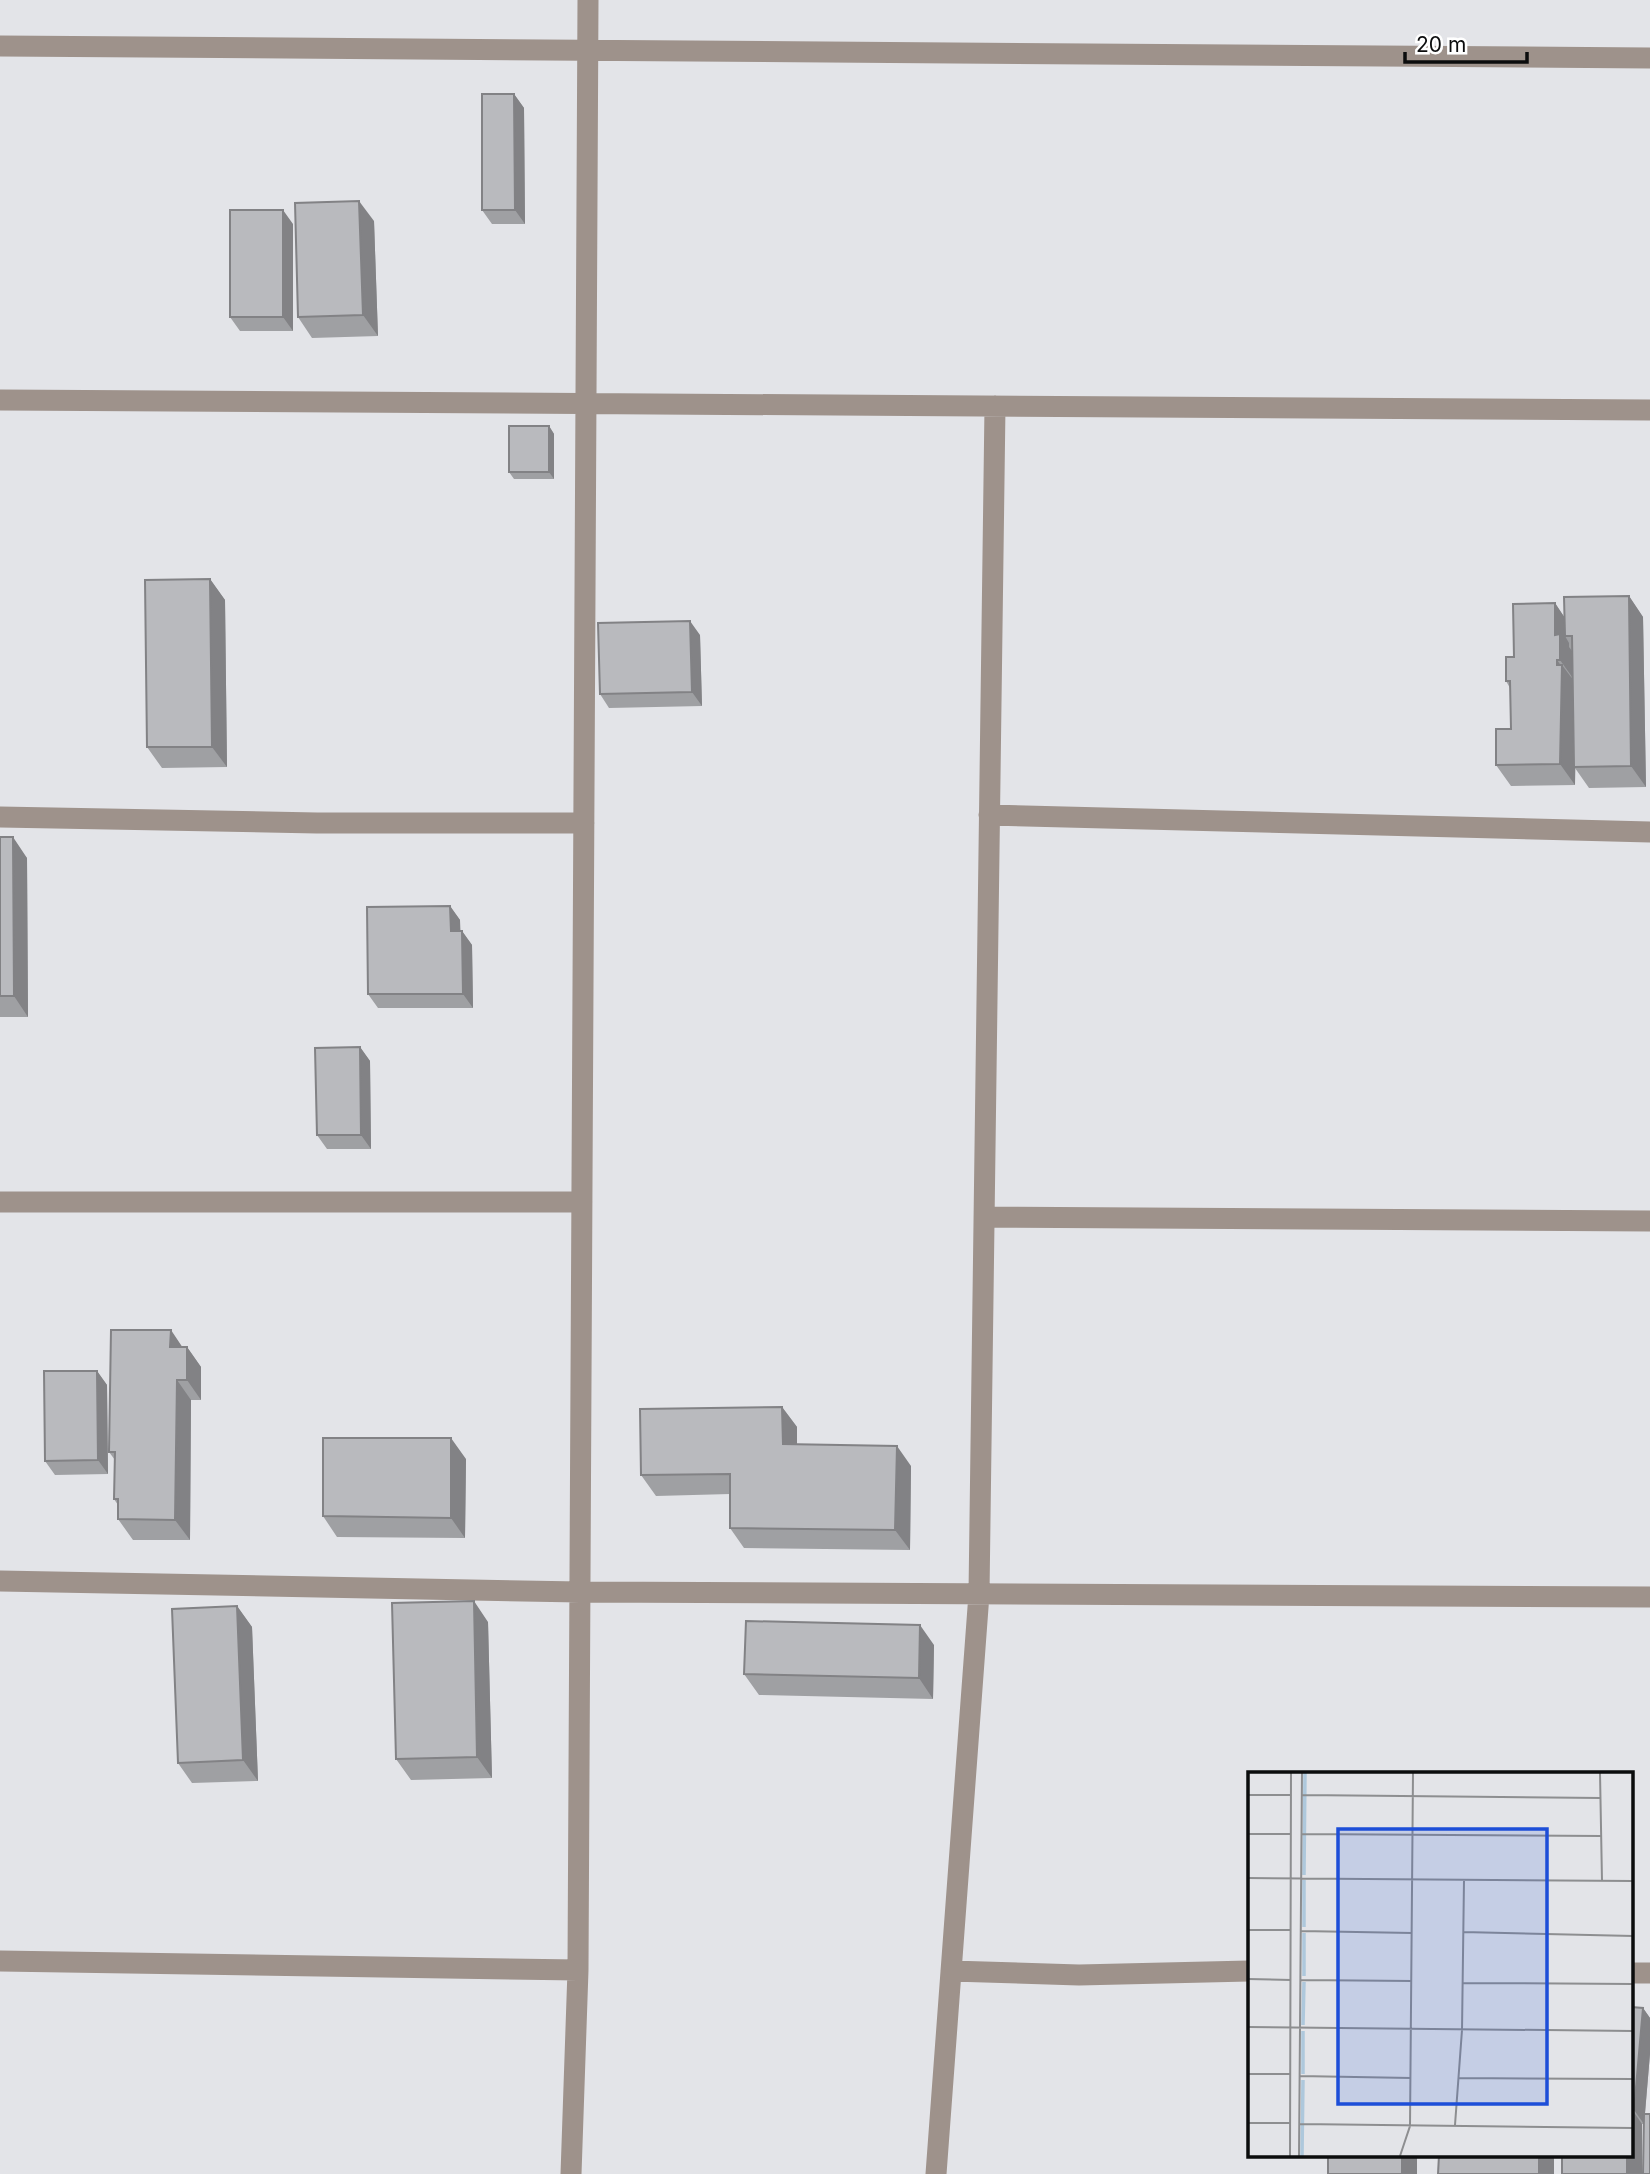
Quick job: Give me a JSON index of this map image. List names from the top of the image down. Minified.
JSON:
{"scale_bar":"20 m"}
